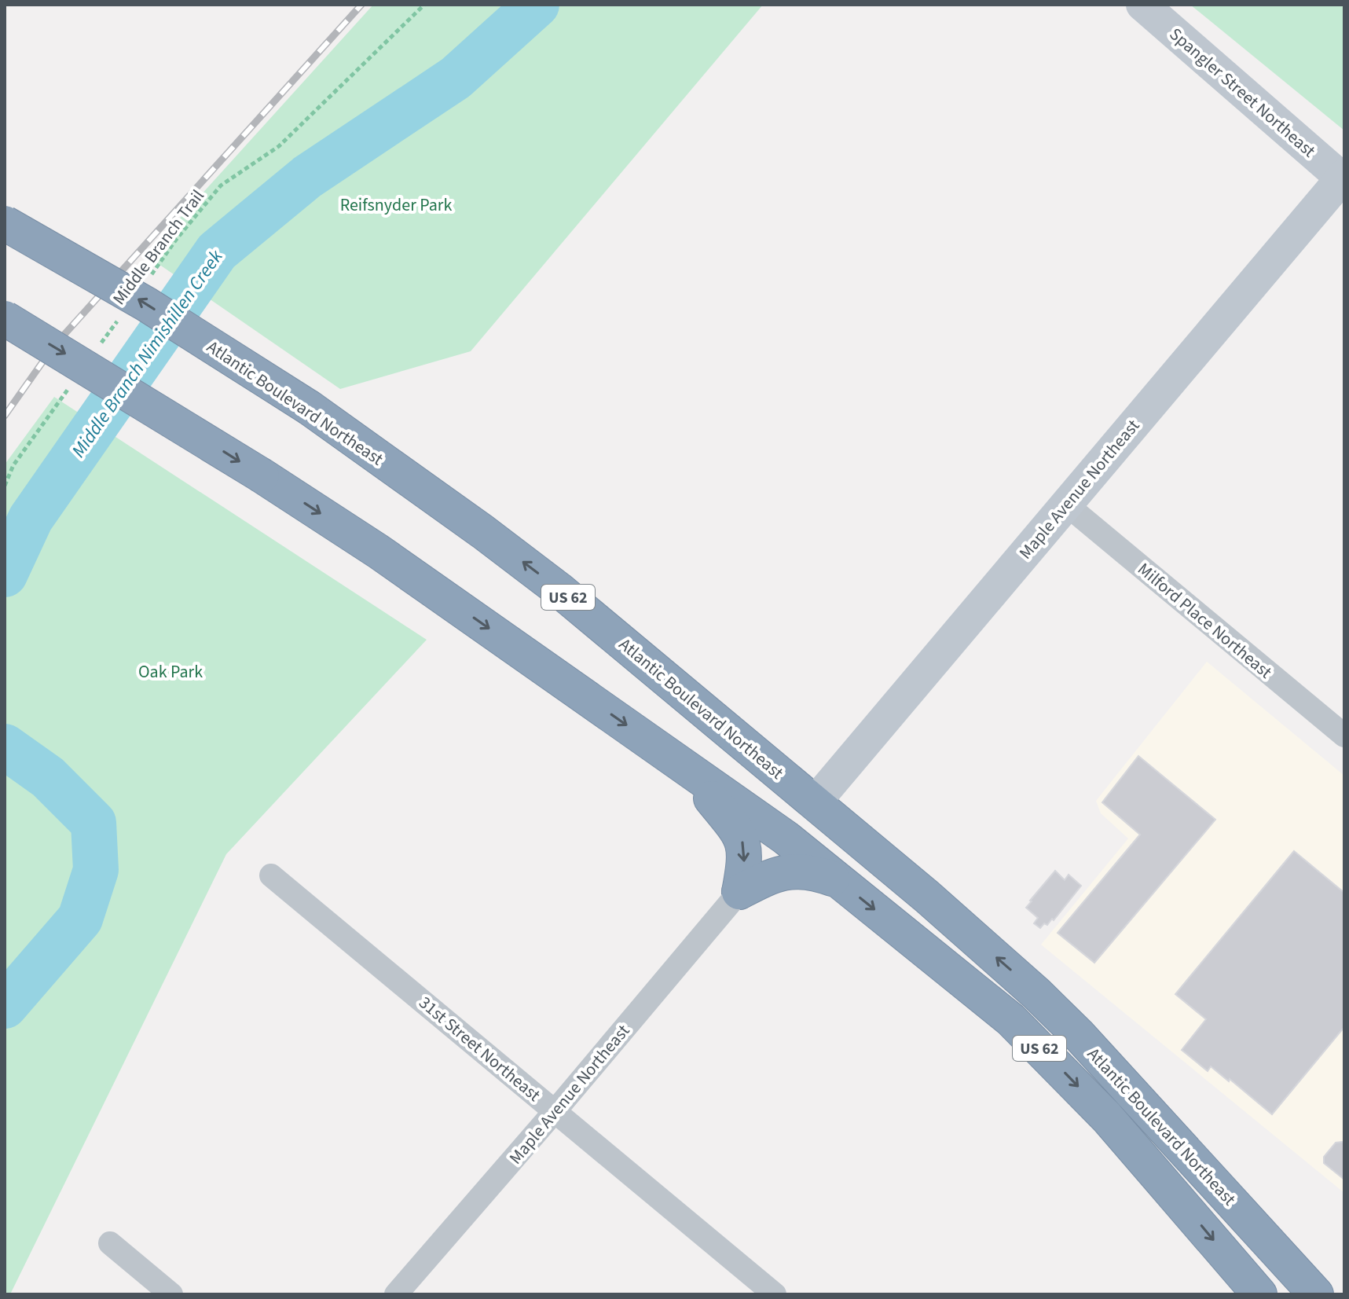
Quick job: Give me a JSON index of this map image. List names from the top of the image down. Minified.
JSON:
{"streets":{"highway":["Atlantic Boulevard Northeast","US 62"],"street":["Spangler Street Northeast","Maple Avenue Northeast","Milford Place Northeast","31st Street Northeast"],"path":["Middle Branch Trail"]},"crossings":[["Spangler Street Northeast","Maple Avenue Northeast"],["Atlantic Boulevard Northeast","Maple Avenue Northeast"],["Maple Avenue Northeast","Milford Place Northeast"],["Maple Avenue Northeast","31st Street Northeast"]],"water":["Middle Branch Nimishillen Creek"],"parks":["Reifsnyder Park","Oak Park"]}
